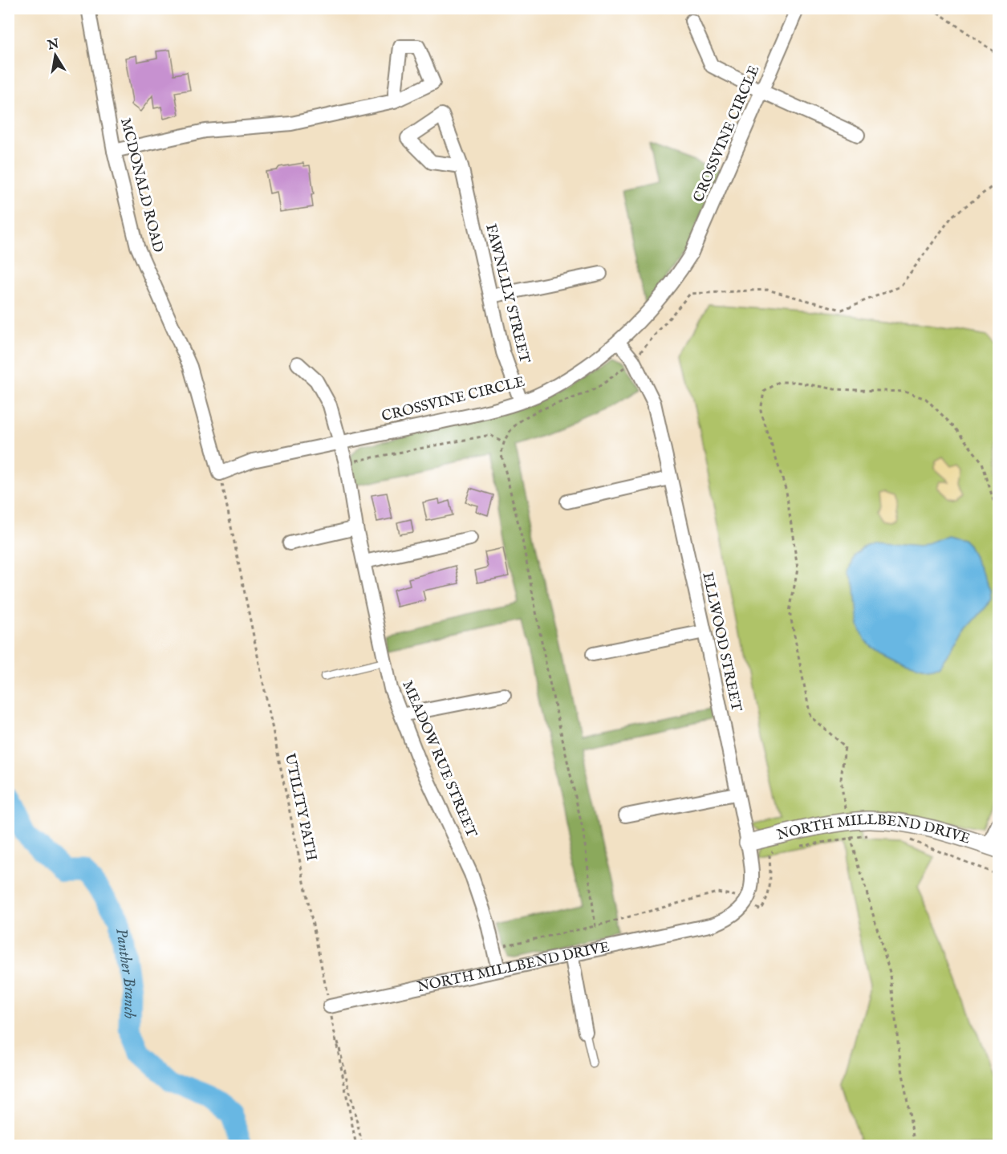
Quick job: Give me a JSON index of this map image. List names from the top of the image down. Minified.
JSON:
{"streets":{"street":["CROSSVINE CIRCLE","MCDONALD ROAD","FAWNLILY STREET","ELLWOOD STREET","MEADOW RUE STREET","NORTH MILLBEND DRIVE"],"path":["UTILITY PATH"]},"crossings":[["CROSSVINE CIRCLE","MCDONALD ROAD"],["CROSSVINE CIRCLE","FAWNLILY STREET"],["CROSSVINE CIRCLE","ELLWOOD STREET"],["CROSSVINE CIRCLE","MEADOW RUE STREET"],["CROSSVINE CIRCLE","UTILITY PATH"],["MCDONALD ROAD","UTILITY PATH"],["ELLWOOD STREET","NORTH MILLBEND DRIVE"],["MEADOW RUE STREET","NORTH MILLBEND DRIVE"],["UTILITY PATH","NORTH MILLBEND DRIVE"]],"water":["Panther Branch"],"north":"top"}
